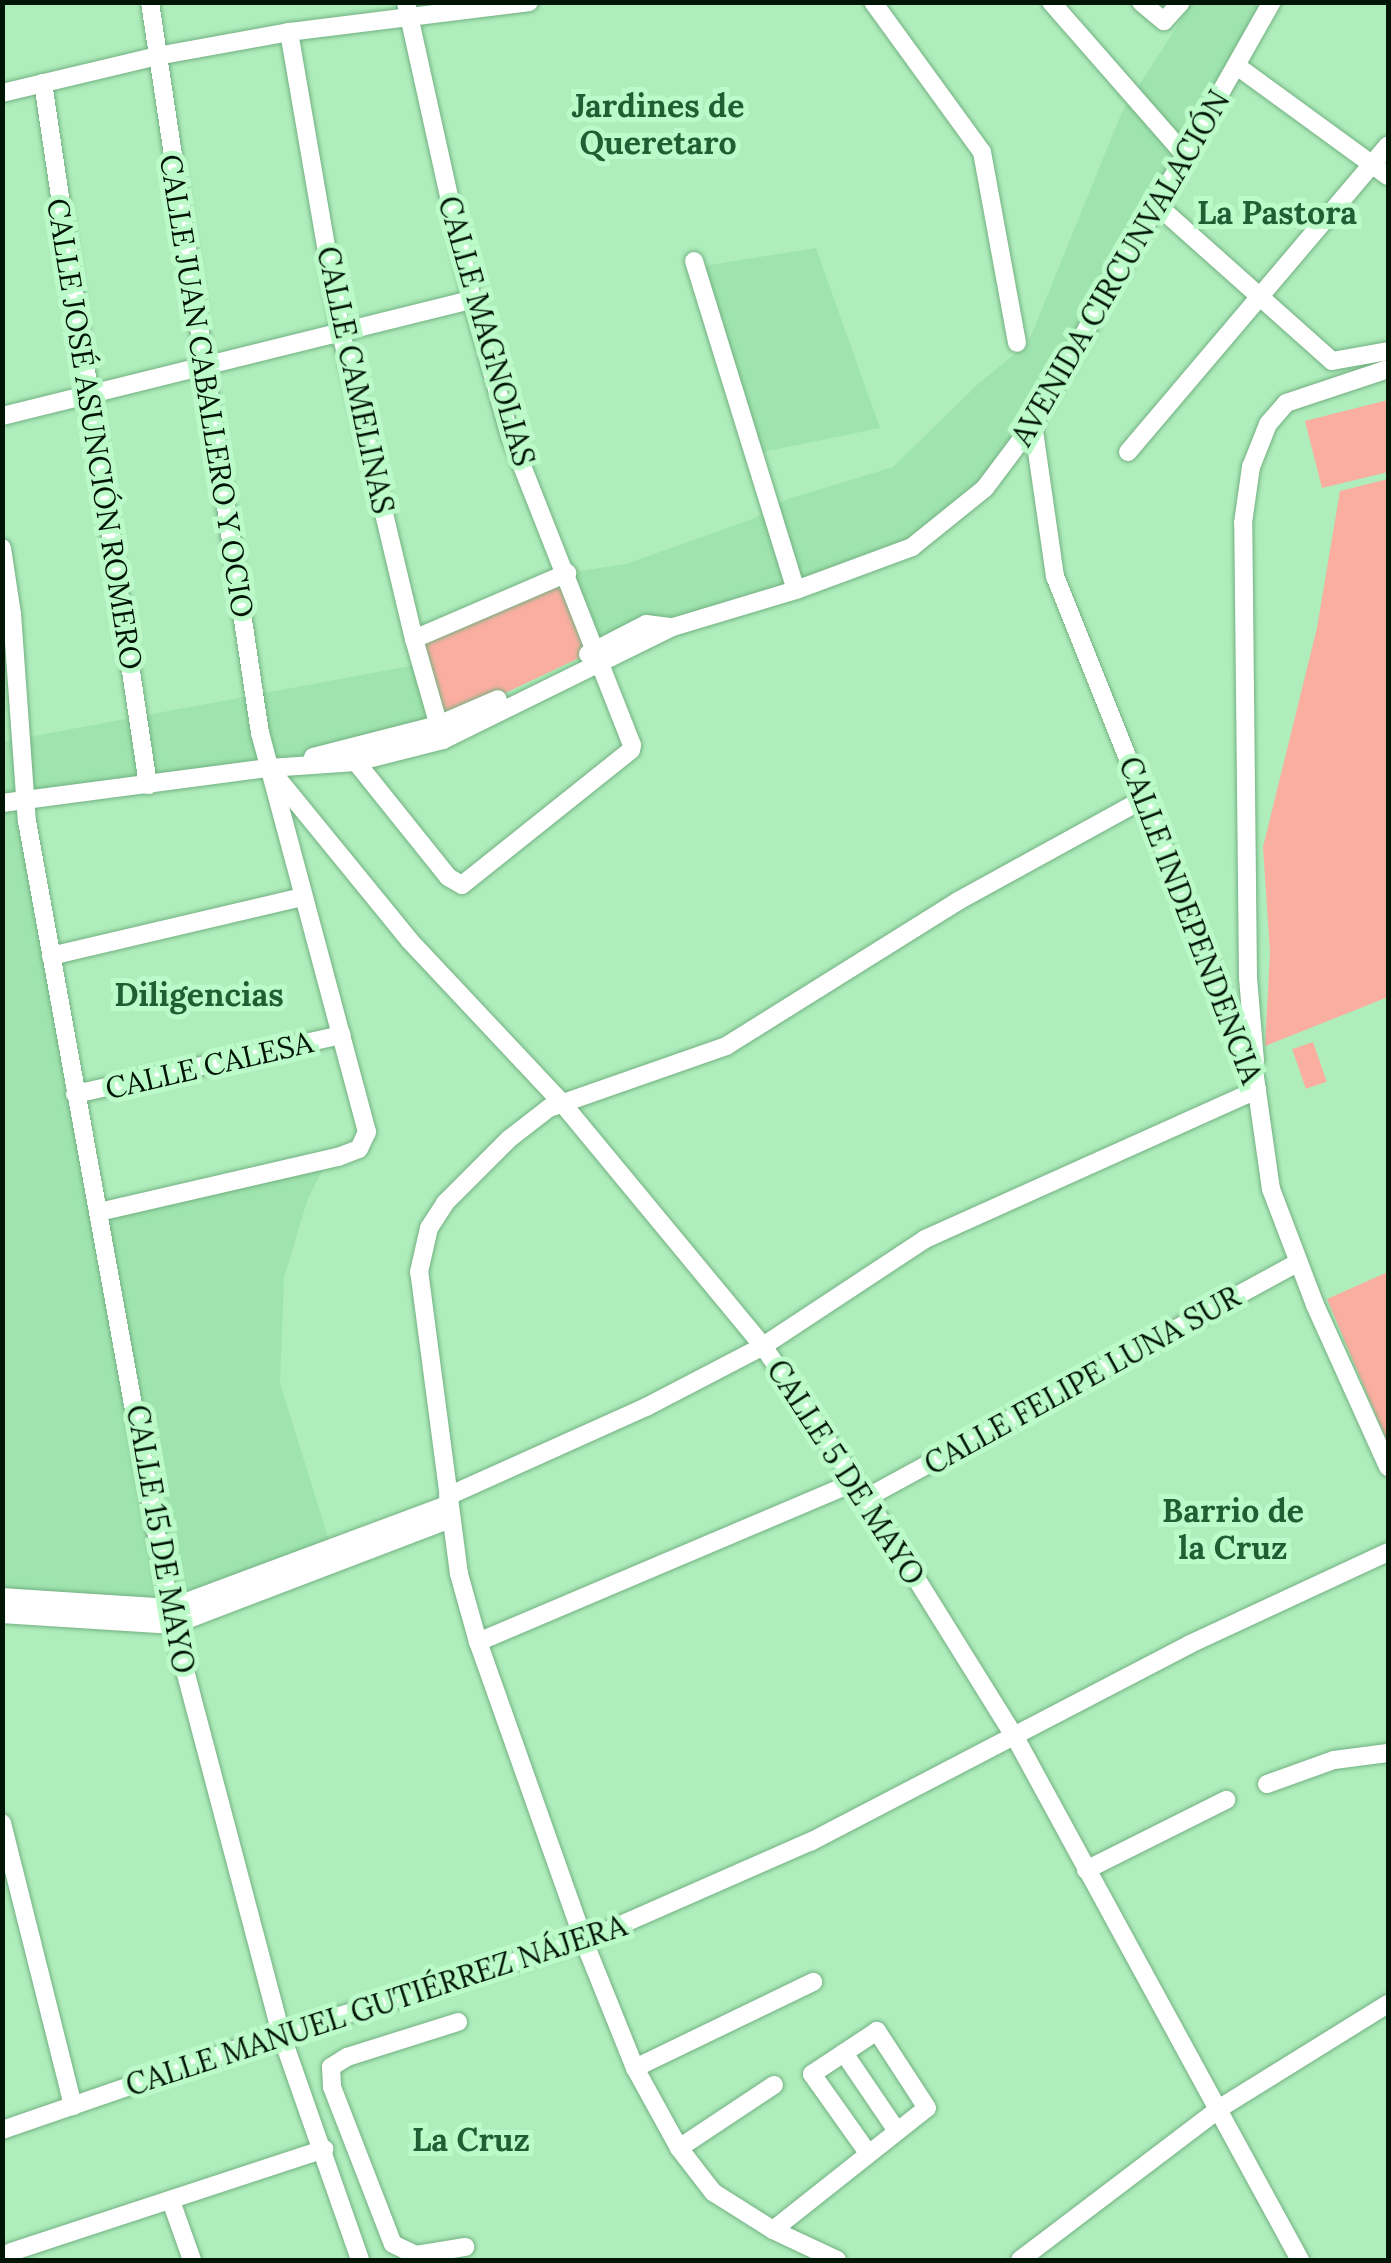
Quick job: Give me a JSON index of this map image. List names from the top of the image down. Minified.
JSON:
{"streets":{"street":["AVENIDA CIRCUNVALACIÓN","CALLE MAGNOLIAS","CALLE CAMELINAS","CALLE JUAN CABALLERO Y OCIO","CALLE JOSÉ ASUNCIÓN ROMERO","CALLE INDEPENDENCIA","CALLE CALESA","CALLE FELIPE LUNA SUR","CALLE 5 DE MAYO","CALLE 15 DE MAYO","CALLE MANUEL GUTIÉRREZ NÁJERA"]},"crossings":[["AVENIDA CIRCUNVALACIÓN","CALLE MAGNOLIAS"],["AVENIDA CIRCUNVALACIÓN","CALLE CAMELINAS"],["AVENIDA CIRCUNVALACIÓN","CALLE JUAN CABALLERO Y OCIO"],["AVENIDA CIRCUNVALACIÓN","CALLE INDEPENDENCIA"],["AVENIDA CIRCUNVALACIÓN","CALLE 5 DE MAYO"],["CALLE JUAN CABALLERO Y OCIO","CALLE CALESA"],["CALLE JUAN CABALLERO Y OCIO","CALLE 5 DE MAYO"],["CALLE JUAN CABALLERO Y OCIO","CALLE 15 DE MAYO"],["CALLE INDEPENDENCIA","CALLE FELIPE LUNA SUR"],["CALLE CALESA","CALLE 15 DE MAYO"],["CALLE FELIPE LUNA SUR","CALLE 5 DE MAYO"],["CALLE 5 DE MAYO","CALLE MANUEL GUTIÉRREZ NÁJERA"],["CALLE 15 DE MAYO","CALLE MANUEL GUTIÉRREZ NÁJERA"]],"districts":["Jardines de Queretaro","La Pastora","Diligencias","Barrio de la Cruz","La Cruz"]}
